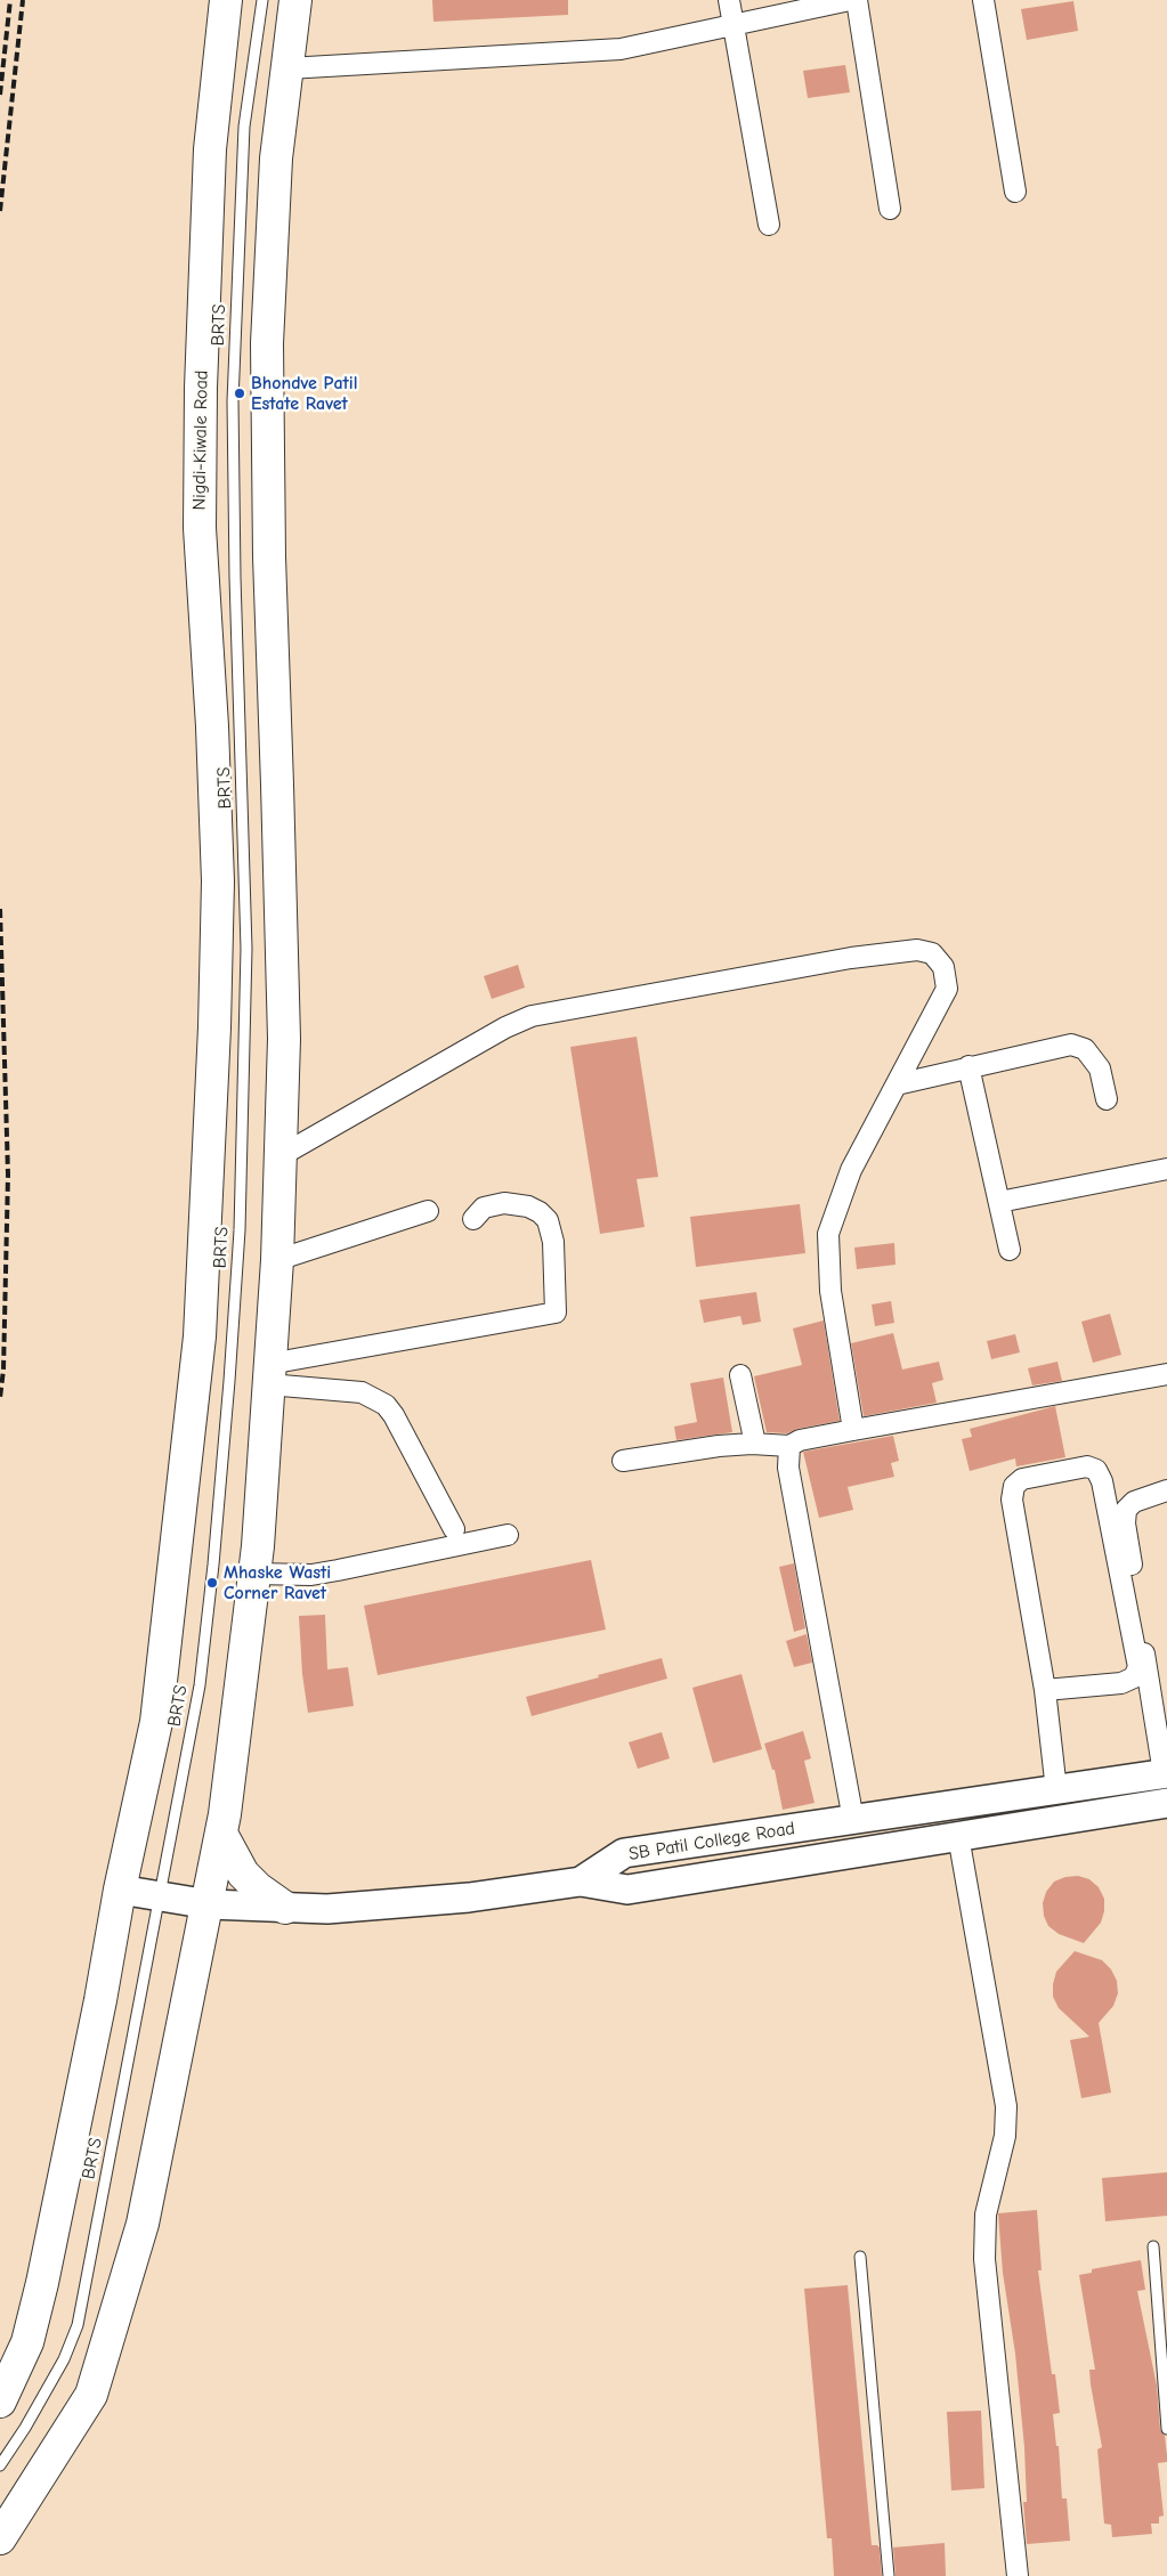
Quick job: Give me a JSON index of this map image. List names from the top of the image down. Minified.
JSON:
{"streets":{"main road":["Nigdi-Kiwale Road"],"street":["SB Patil College Road"],"lane":["BRTS"]},"places":["Bhondve Patil Estate Ravet","Mhaske Wasti Corner Ravet"]}
